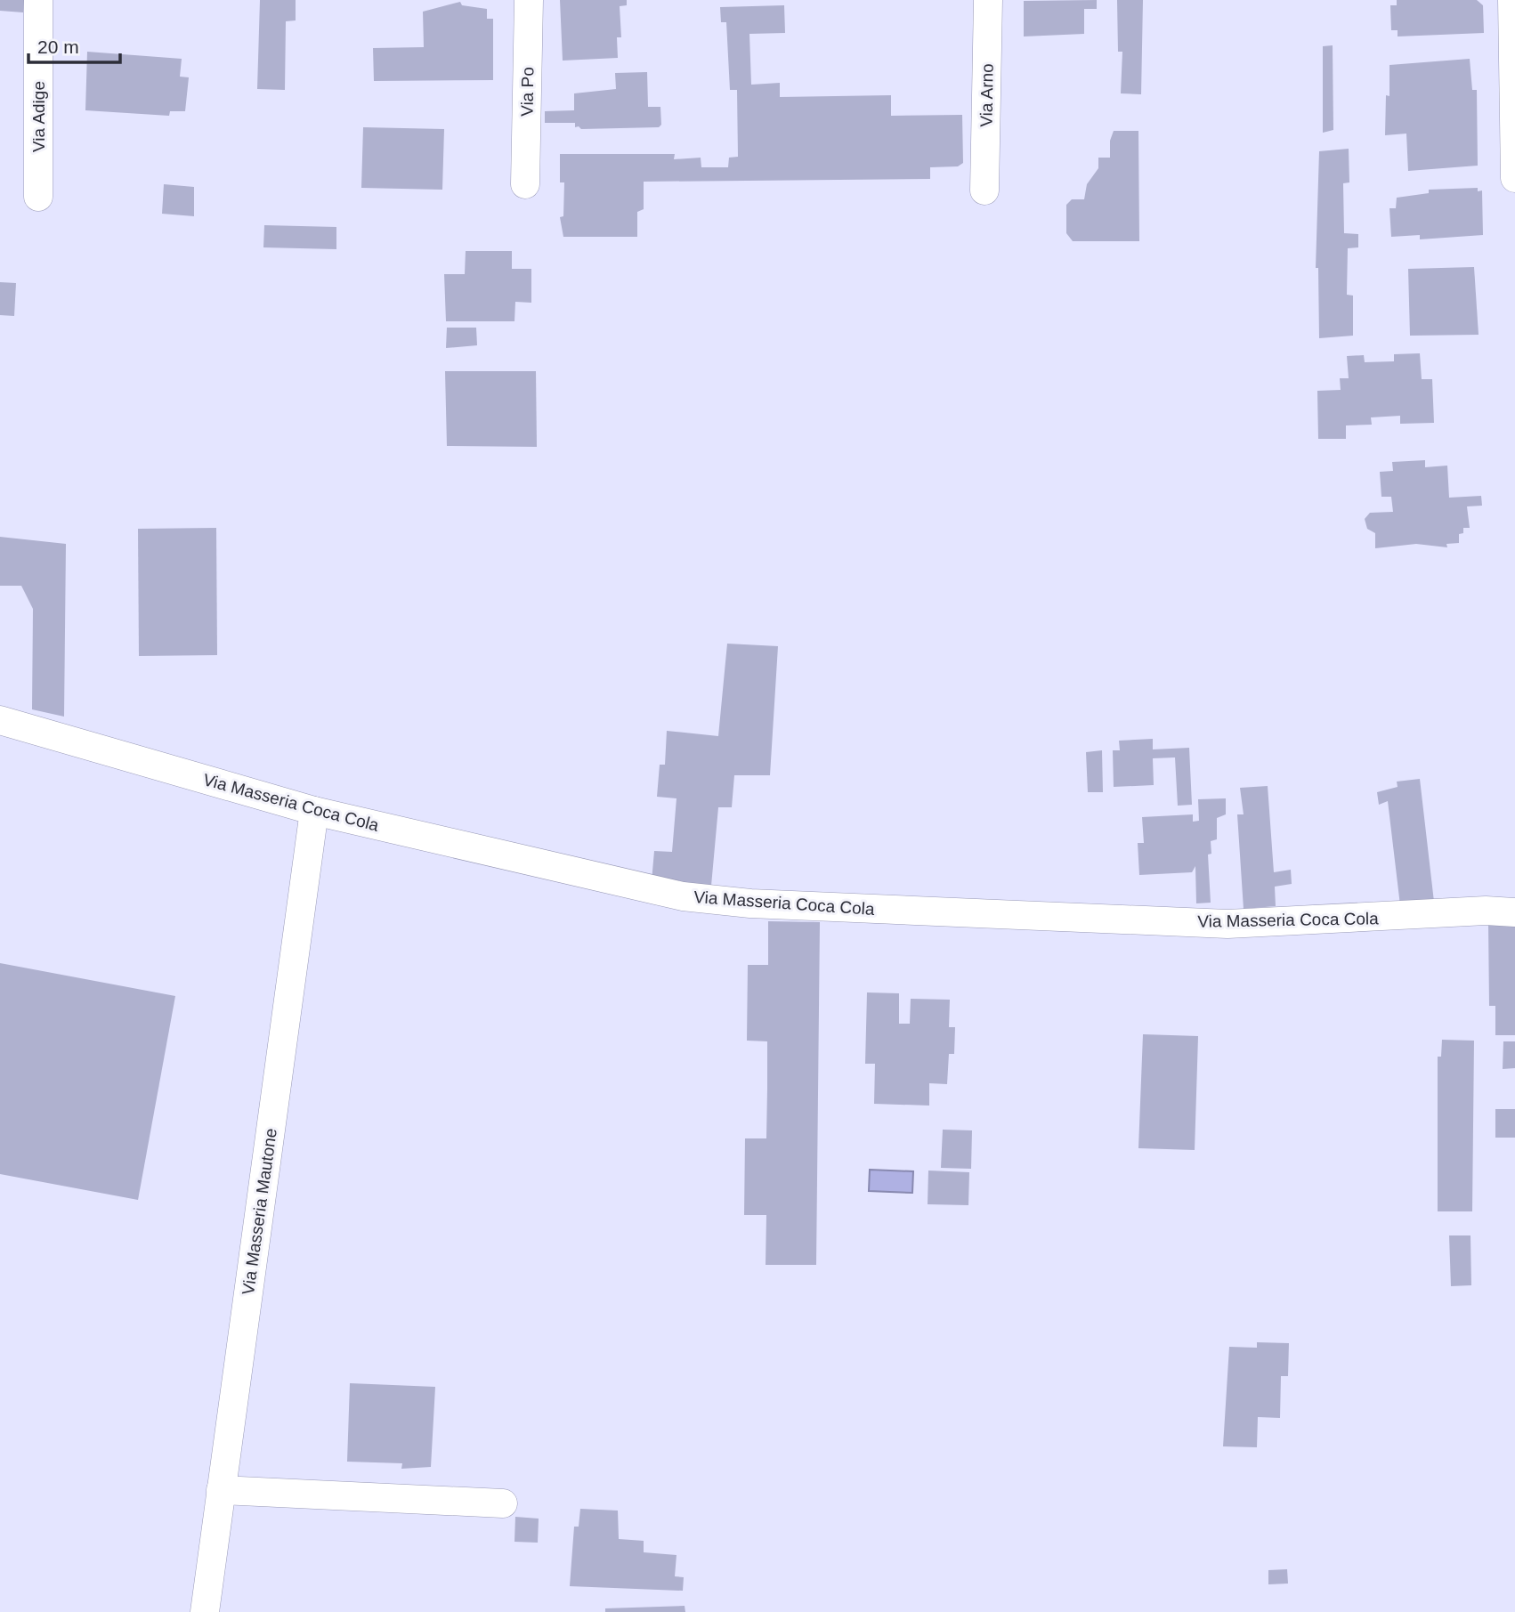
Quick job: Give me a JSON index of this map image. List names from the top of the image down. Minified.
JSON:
{"streets":{"street":["Via Po","Via Arno","Via Adige","Via Masseria Coca Cola","Via Masseria Mautone"]},"crossings":[["Via Masseria Coca Cola","Via Masseria Mautone"]],"scale_bar":"20 m"}
